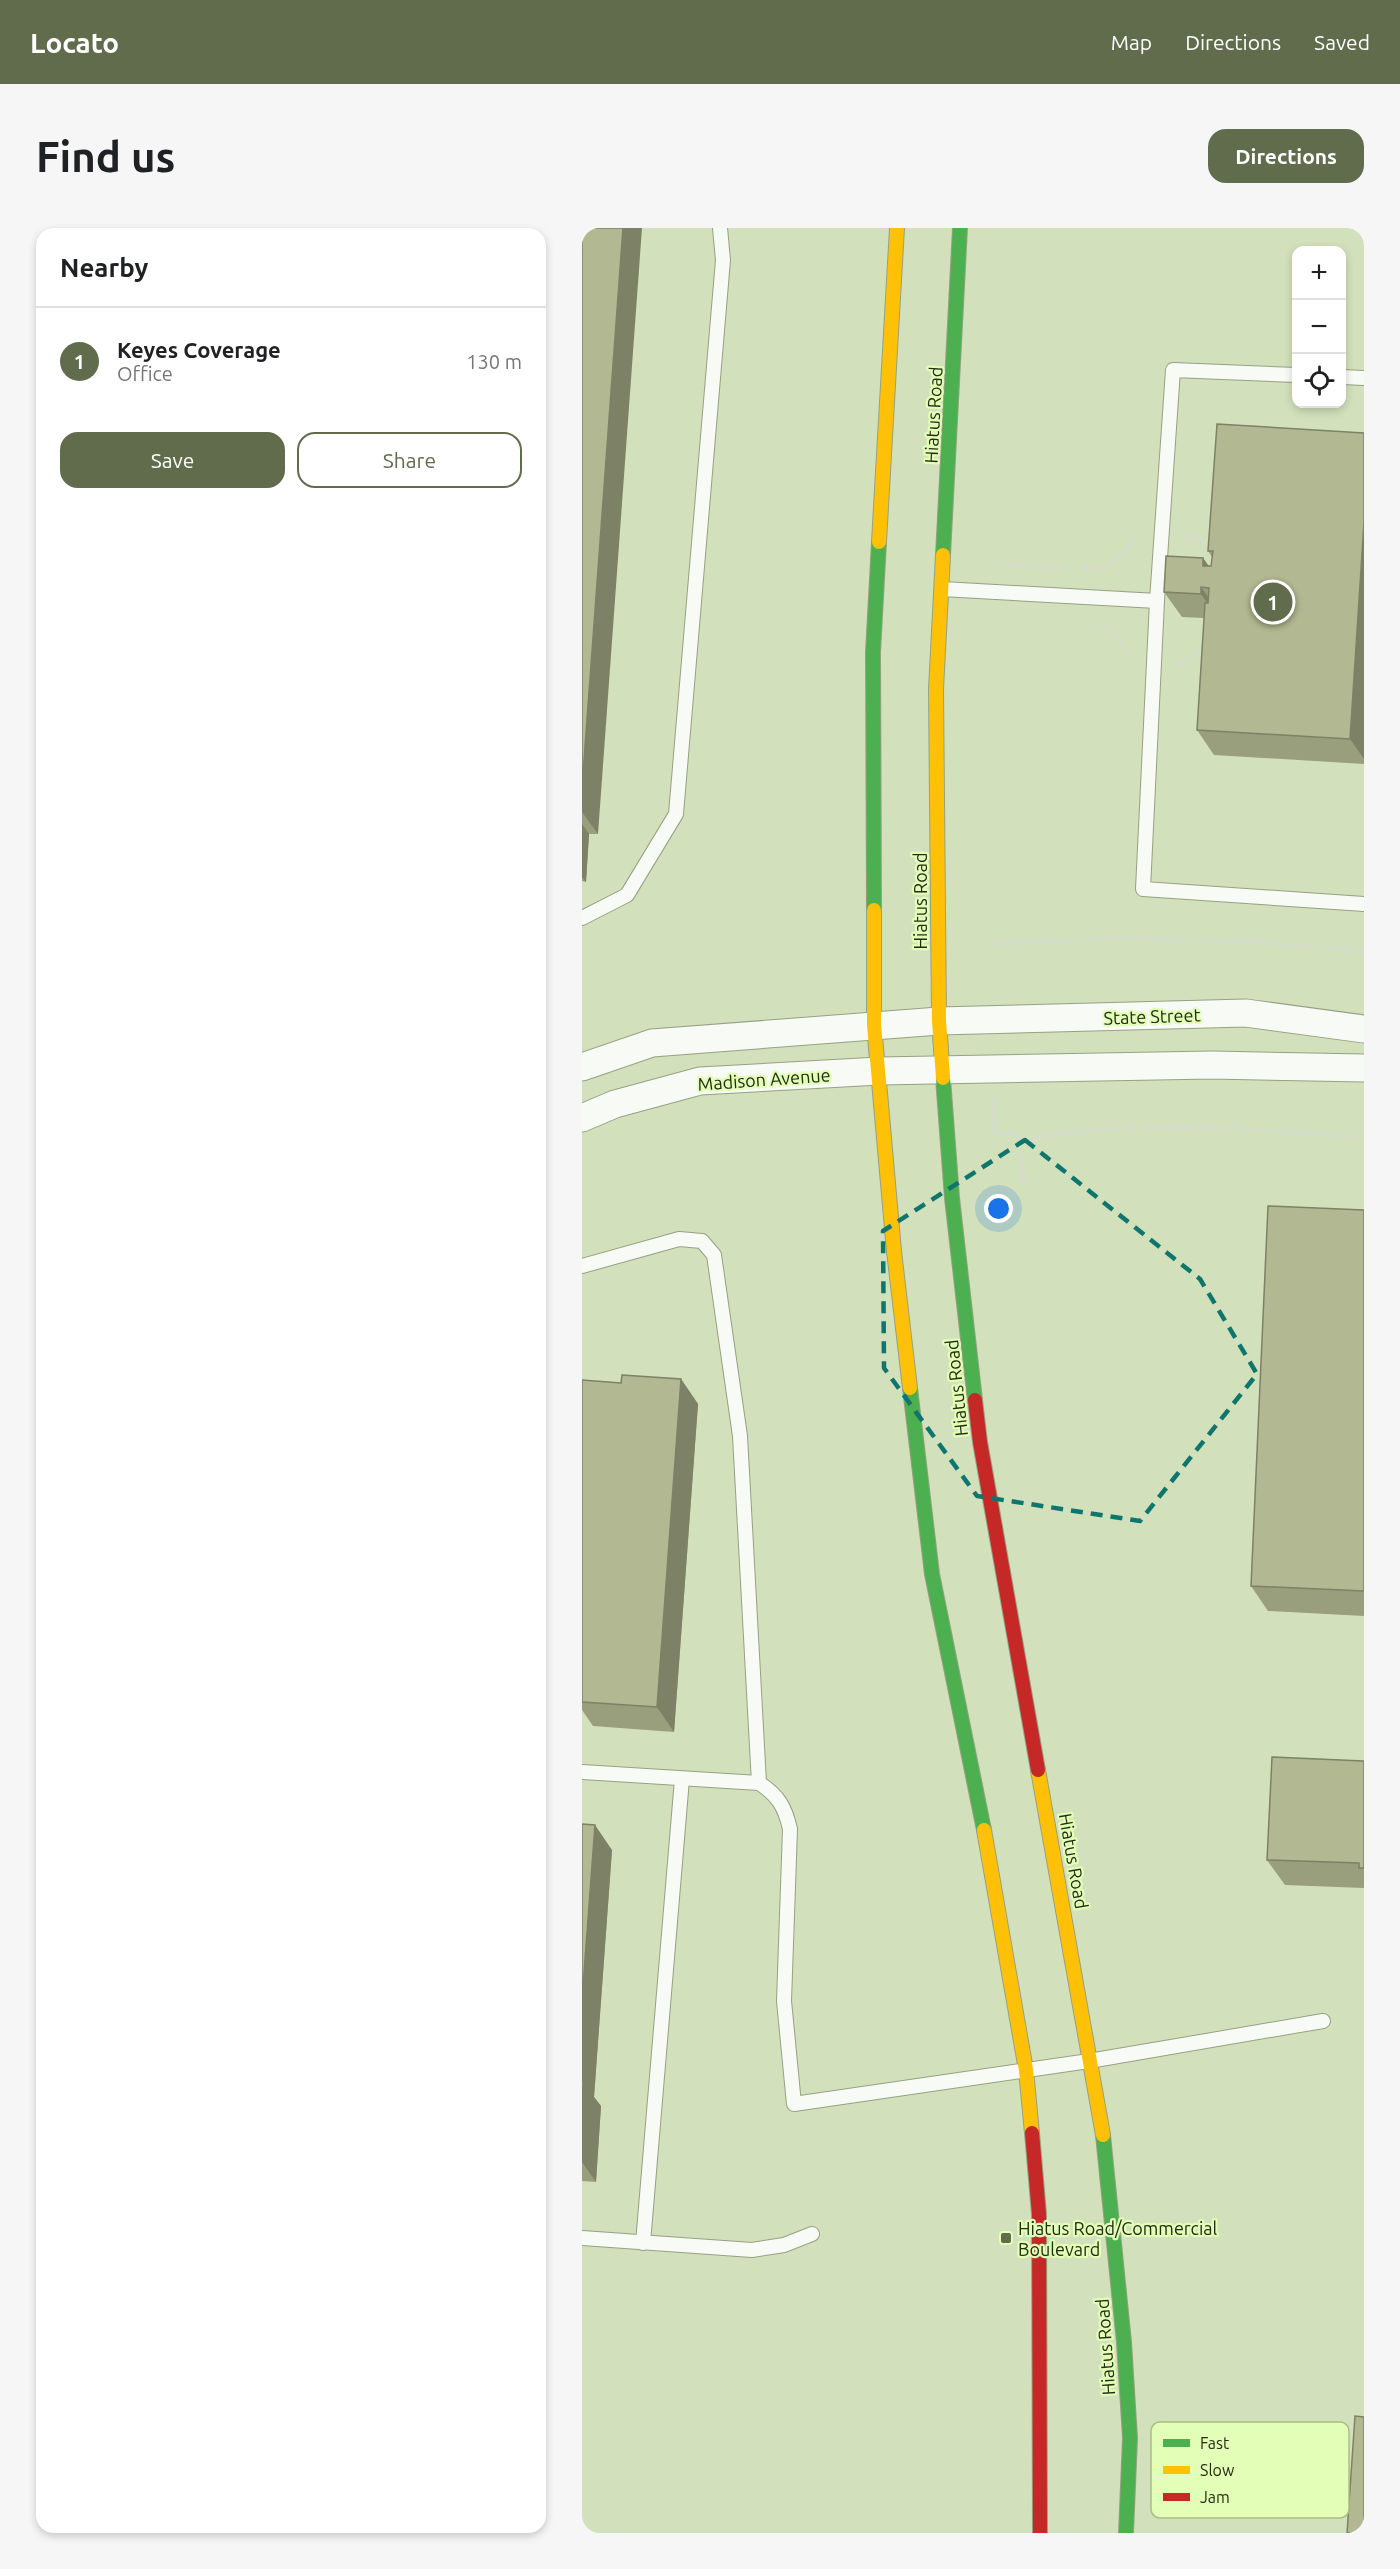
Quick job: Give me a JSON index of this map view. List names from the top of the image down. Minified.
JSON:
{"streets":{"main road":["Hiatus Road"],"street":["State Street","Madison Avenue"]},"crossings":[["Hiatus Road","State Street"],["Hiatus Road","Madison Avenue"]],"places":{"transit":["Hiatus Road/Commercial Boulevard"]},"legend":["Fast","Slow","Jam"],"page":{"header":"Locato","nav":["Map","Directions","Saved"],"buttons":["Directions",["Save","Share"]],"title":"Find us","heading":"Nearby","map_buttons":["+","−"],"list":[{"mark":"1","name":"Keyes Coverage","note":"Office","value":"130 m"}],"pins":"1"}}
